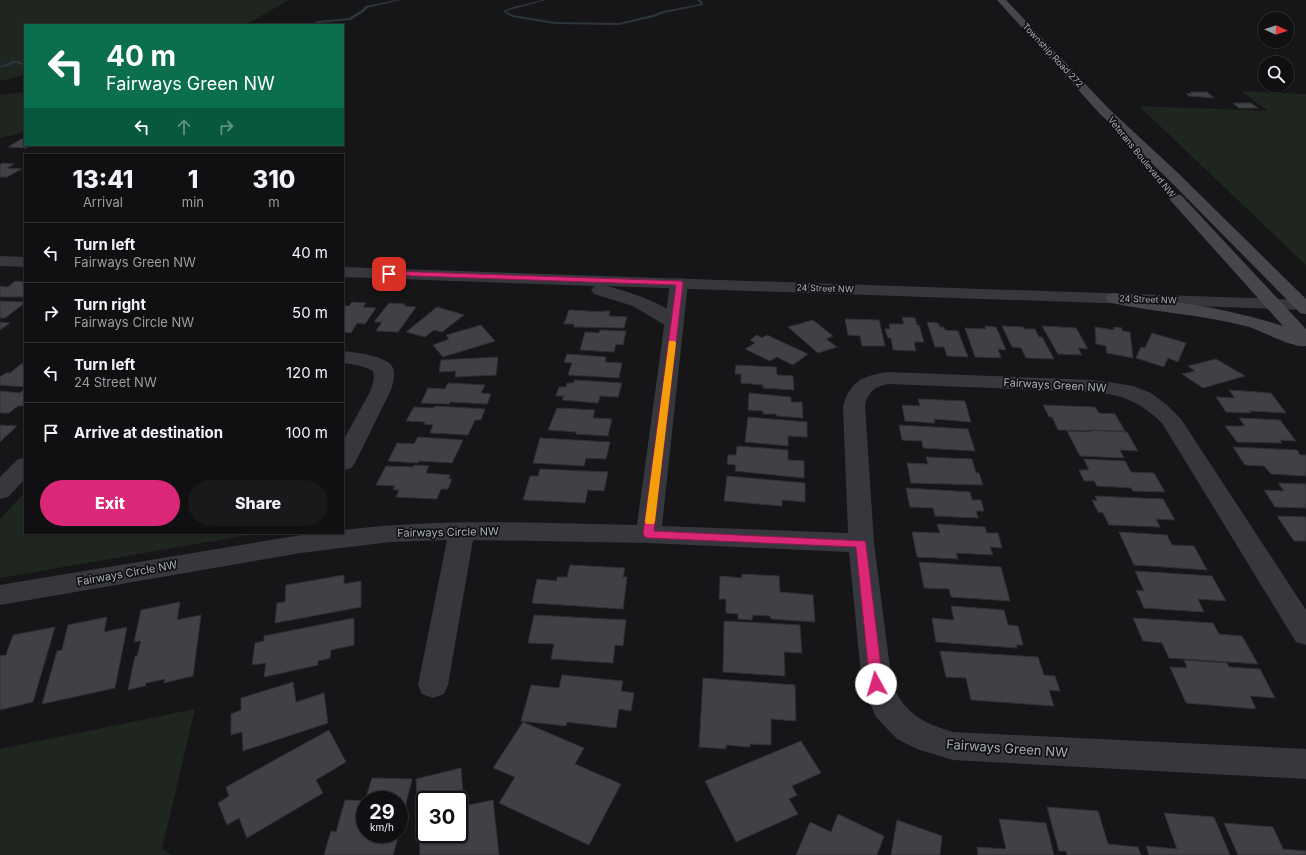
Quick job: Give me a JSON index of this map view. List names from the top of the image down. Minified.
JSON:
{"streets":{"main road":["Township Road 272","Veterans Boulevard NW"],"street":["24 Street NW","Fairways Green NW","Fairways Circle NW"]},"crossings":[["Township Road 272","Veterans Boulevard NW"],["Veterans Boulevard NW","24 Street NW"]],"north":"right","page":{"turn":["40 m","Fairways Green NW"],"eta":["13:41","Arrival","1","min","310","m"],"list":[{"name":"Turn left","note":"Fairways Green NW","value":"40 m"},{"name":"Turn right","note":"Fairways Circle NW","value":"50 m"},{"name":"Turn left","note":"24 Street NW","value":"120 m"},{"name":"Arrive at destination","value":"100 m"}],"buttons":["Exit","Share"],"speed":"29 km/h","limit":"30"}}
